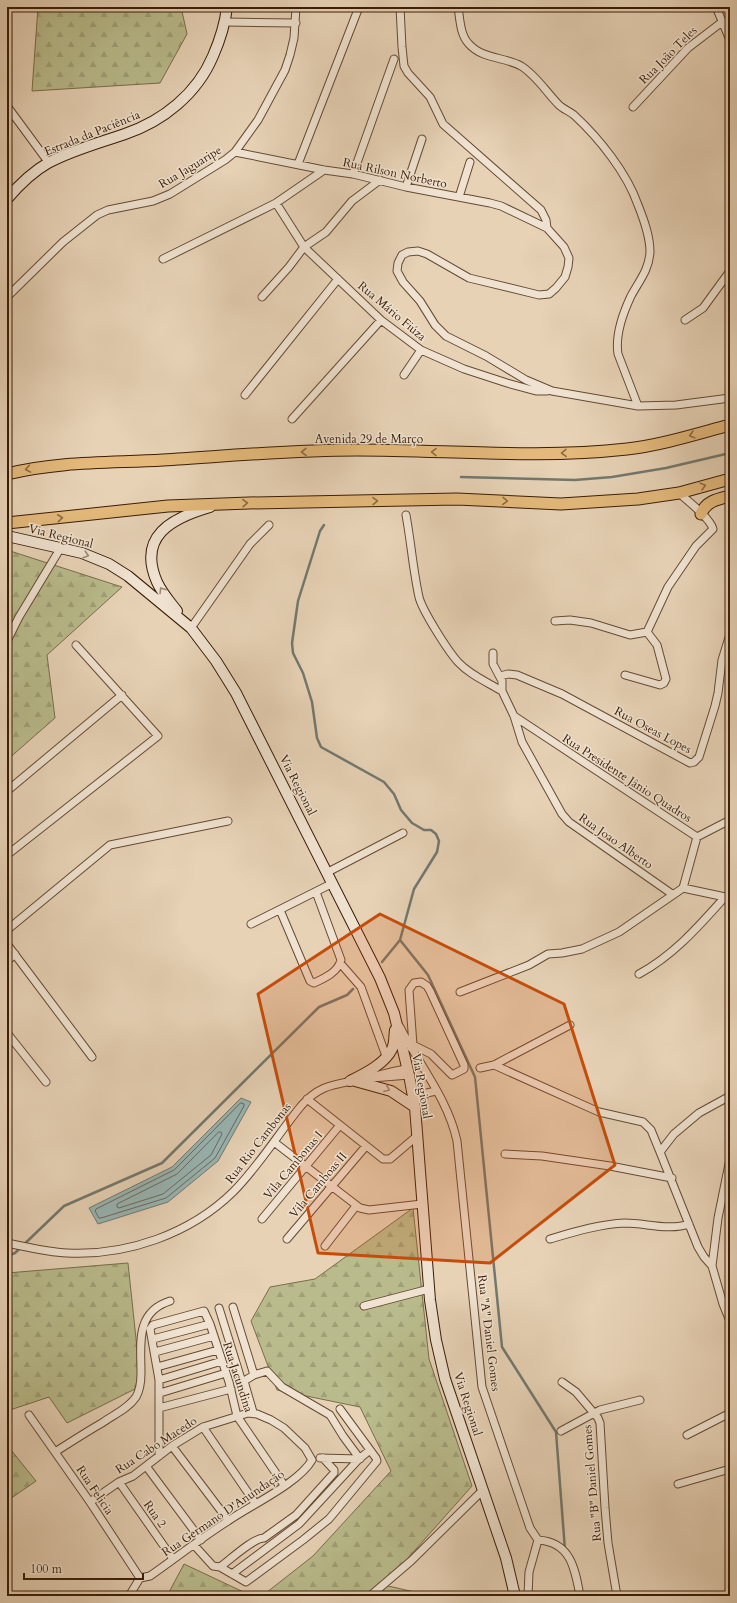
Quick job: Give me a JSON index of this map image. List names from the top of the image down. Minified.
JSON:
{"streets":{"main road":["Estrada da Paciência","Avenida 29 de Março","Via Regional"],"street":["Rua João Teles","Rua Jaguaripe","Rua Rilson Norberto","Rua Mário Fiúza","Rua Oseas Lopes","Rua Presidente Jânio Quadros","Rua Joao Alberto","Rua Rio Cambonas","Vila Cambonas I","Vila Camboas II","Rua \"A\" Daniel Gomes","Rua Jacundina","Rua Cabo Macedo","Rua \"B\" Daniel Gomes","Rua Felicia","Rua Germano D'Anundação","Rua 2"]},"crossings":[["Rua Jaguaripe","Rua Rilson Norberto"],["Via Regional","Rua Rio Cambonas"],["Via Regional","Rua \"A\" Daniel Gomes"],["Rua Oseas Lopes","Rua Joao Alberto"],["Rua Presidente Jânio Quadros","Rua Joao Alberto"],["Rua Jacundina","Rua Cabo Macedo"],["Rua Jacundina","Rua Germano D'Anundação"],["Rua Cabo Macedo","Rua Felicia"],["Rua Cabo Macedo","Rua 2"],["Rua Felicia","Rua Germano D'Anundação"],["Rua Germano D'Anundação","Rua 2"]],"scale_bar":"100 m"}
